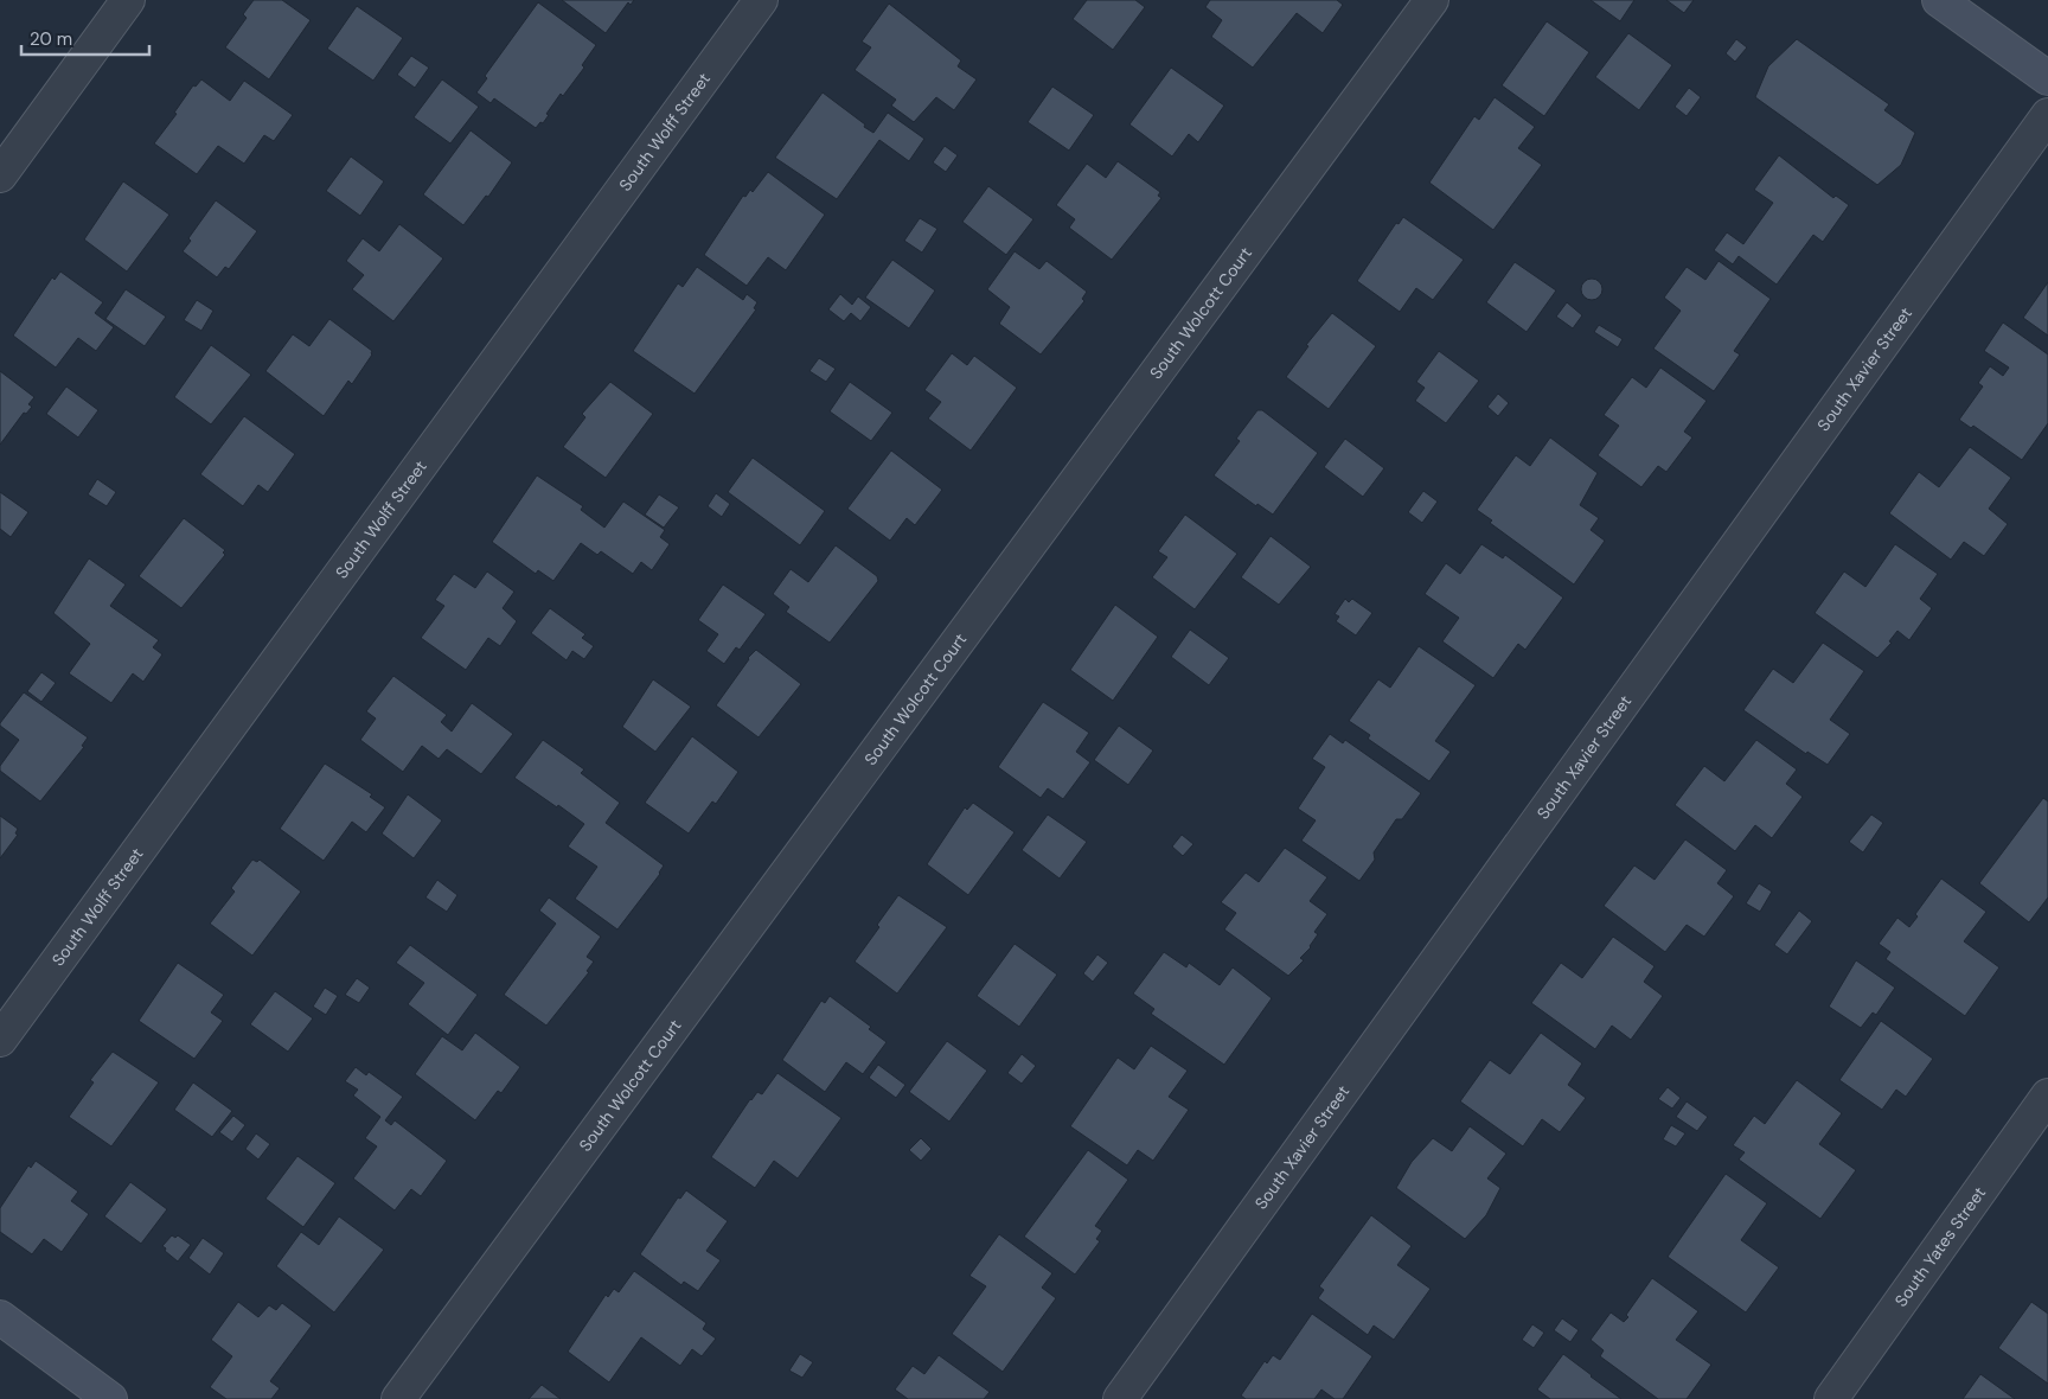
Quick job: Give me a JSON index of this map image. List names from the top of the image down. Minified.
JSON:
{"streets":{"street":["South Wolff Street","South Wolcott Court","South Xavier Street","South Yates Street"]},"scale_bar":"20 m"}
